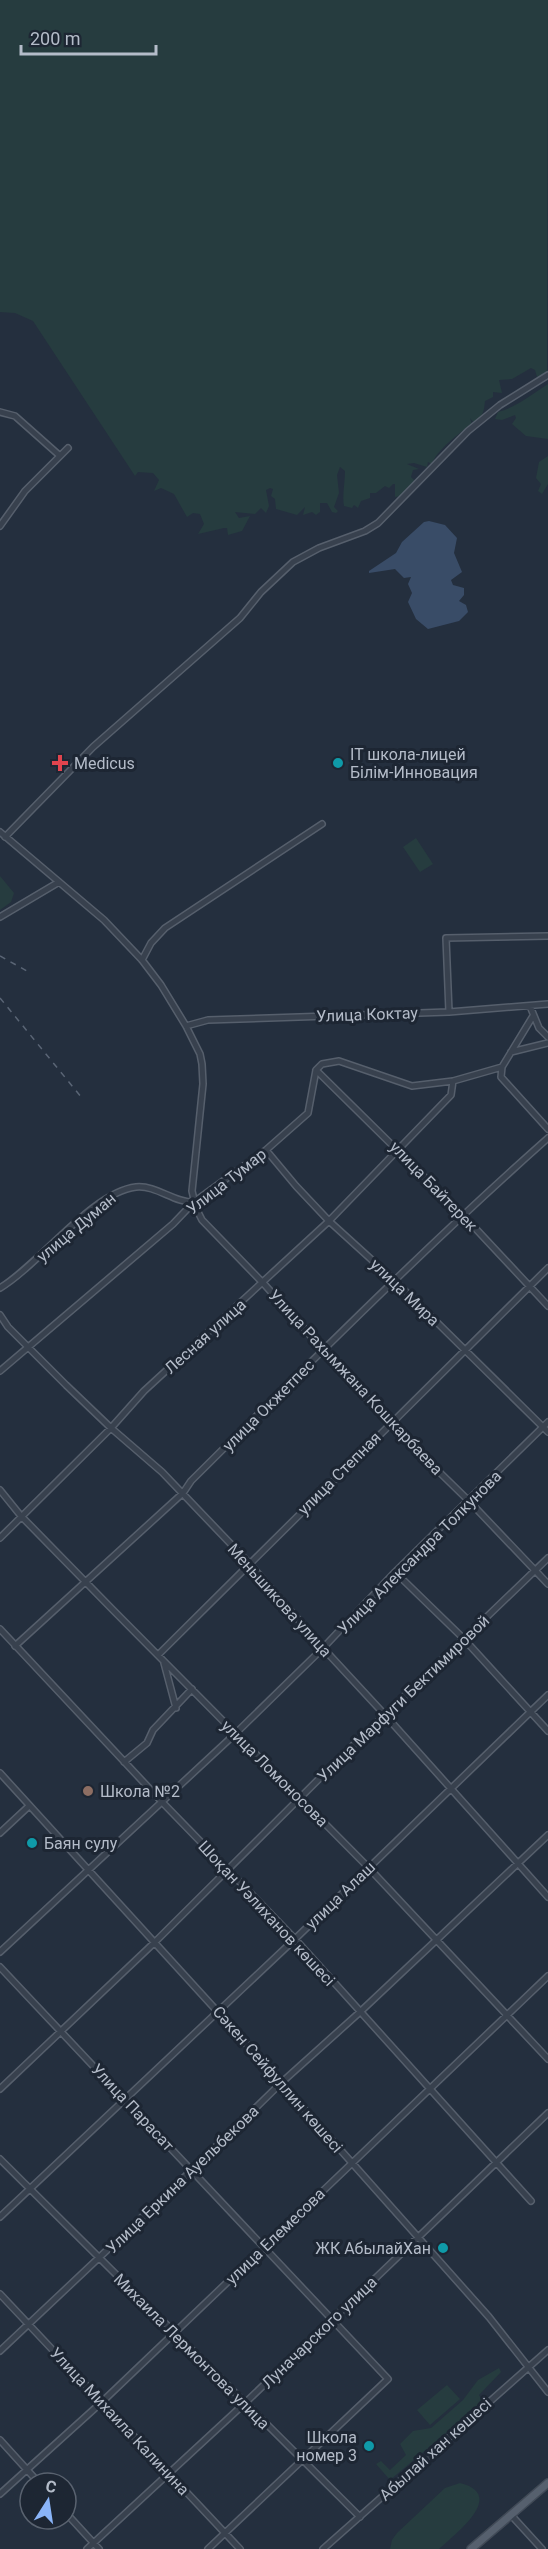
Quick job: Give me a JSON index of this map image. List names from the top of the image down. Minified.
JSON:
{"streets":{"street":["Улица Коктау","Улица Тумар","улица Байтерек","улица Думан","улица Мира","Лесная улица","Улица Рахымжана Кошкарбаева","улица Окжетпес","улица Степная","Улица Александра Толкунова","Меньшикова улица","Улица Марфуги Бектимировой","улица Ломоносова","улица Алаш","Шоқан Уәлиханов көшесі","Сәкен Сейфуллин көшесі","Улица Парасат","Улица Еркина Ауельбекова","улица Елемесова","Луначарского улица","Михаила Лермонтова улица","Улица Михаила Калинина","Абылай хан көшесі"]},"crossings":[["Улица Тумар","улица Байтерек"],["Улица Тумар","улица Думан"],["Улица Тумар","улица Мира"],["Улица Тумар","Улица Рахымжана Кошкарбаева"],["Улица Тумар","Меньшикова улица"],["улица Байтерек","Лесная улица"],["улица Байтерек","улица Окжетпес"],["улица Байтерек","улица Степная"],["улица Думан","Улица Рахымжана Кошкарбаева"],["улица Мира","Лесная улица"],["улица Мира","улица Окжетпес"],["улица Мира","улица Степная"],["улица Мира","Улица Александра Толкунова"],["Лесная улица","Улица Рахымжана Кошкарбаева"],["Лесная улица","Меньшикова улица"],["Лесная улица","улица Ломоносова"],["Улица Рахымжана Кошкарбаева","улица Окжетпес"],["Улица Рахымжана Кошкарбаева","улица Степная"],["Улица Рахымжана Кошкарбаева","Улица Александра Толкунова"],["Улица Рахымжана Кошкарбаева","Улица Марфуги Бектимировой"],["улица Окжетпес","Меньшикова улица"],["улица Окжетпес","улица Ломоносова"],["улица Окжетпес","Шоқан Уәлиханов көшесі"],["улица Степная","Меньшикова улица"],["улица Степная","улица Ломоносова"],["Улица Александра Толкунова","Меньшикова улица"],["Улица Александра Толкунова","улица Ломоносова"],["Улица Александра Толкунова","Шоқан Уәлиханов көшесі"],["Улица Александра Толкунова","Сәкен Сейфуллин көшесі"],["Меньшикова улица","Улица Марфуги Бектимировой"],["Меньшикова улица","улица Алаш"],["Меньшикова улица","Улица Еркина Ауельбекова"],["Улица Марфуги Бектимировой","улица Ломоносова"],["Улица Марфуги Бектимировой","Шоқан Уәлиханов көшесі"],["Улица Марфуги Бектимировой","Сәкен Сейфуллин көшесі"],["Улица Марфуги Бектимировой","Улица Парасат"],["улица Ломоносова","улица Алаш"],["улица Ломоносова","Улица Еркина Ауельбекова"],["улица Ломоносова","улица Елемесова"],["улица Алаш","Шоқан Уәлиханов көшесі"],["улица Алаш","Сәкен Сейфуллин көшесі"],["улица Алаш","Улица Парасат"],["улица Алаш","Михаила Лермонтова улица"],["Шоқан Уәлиханов көшесі","Улица Еркина Ауельбекова"],["Шоқан Уәлиханов көшесі","улица Елемесова"],["Шоқан Уәлиханов көшесі","Луначарского улица"],["Сәкен Сейфуллин көшесі","Улица Еркина Ауельбекова"],["Сәкен Сейфуллин көшесі","улица Елемесова"],["Сәкен Сейфуллин көшесі","Луначарского улица"],["Сәкен Сейфуллин көшесі","Абылай хан көшесі"],["Улица Парасат","Улица Еркина Ауельбекова"],["Улица Парасат","улица Елемесова"],["Улица Парасат","Луначарского улица"],["Улица Парасат","Михаила Лермонтова улица"],["Улица Еркина Ауельбекова","Михаила Лермонтова улица"],["Улица Еркина Ауельбекова","Улица Михаила Калинина"],["улица Елемесова","Михаила Лермонтова улица"],["улица Елемесова","Улица Михаила Калинина"],["Луначарского улица","Михаила Лермонтова улица"],["Луначарского улица","Улица Михаила Калинина"],["Михаила Лермонтова улица","Абылай хан көшесі"]],"places":{"health":["Medicus"],"other":["IT школа-лицей Білім-Инновация","Школа №2","Баян сулу","ЖК АбылайХан","Школа номер 3"]},"scale_bar":"200 m","north":"top"}
